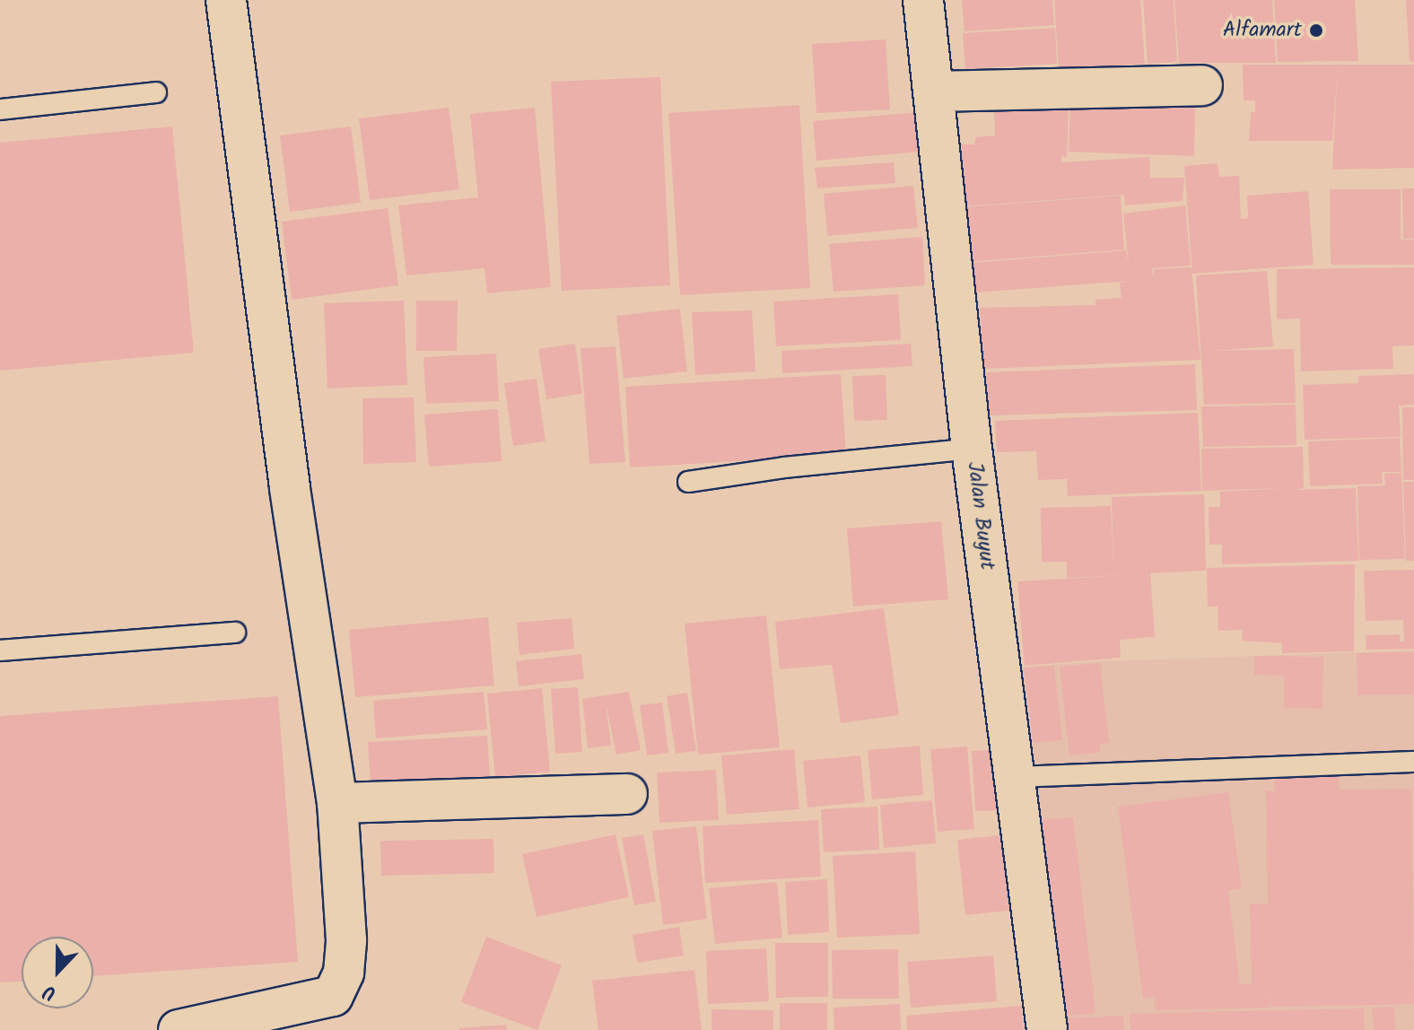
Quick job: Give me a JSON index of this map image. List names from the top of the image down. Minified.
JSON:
{"streets":{"street":["Jalan Buyut"]},"places":["Alfamart"],"north":"bottom"}
